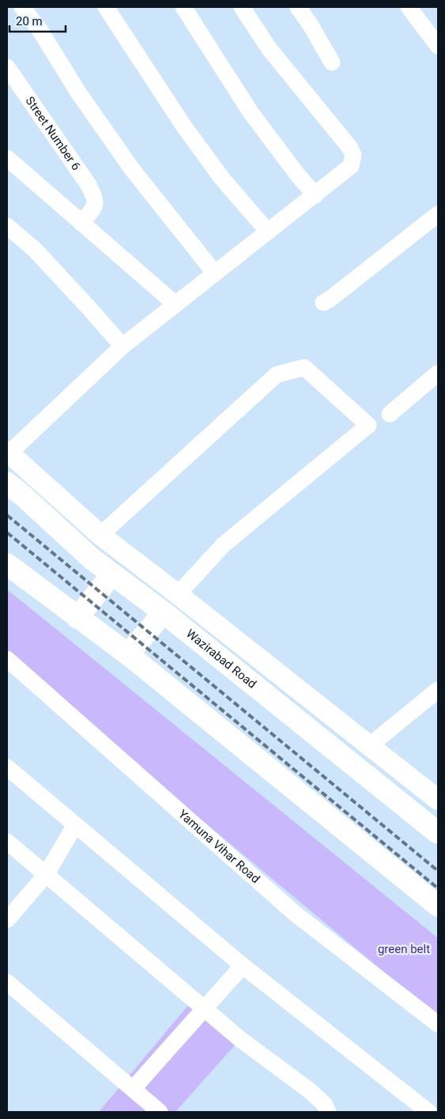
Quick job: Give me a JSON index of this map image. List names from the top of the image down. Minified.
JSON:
{"streets":{"highway":["Wazirabad Road"],"street":["Street Number 6","Yamuna Vihar Road"]},"parks":["green belt"],"scale_bar":"20 m"}
